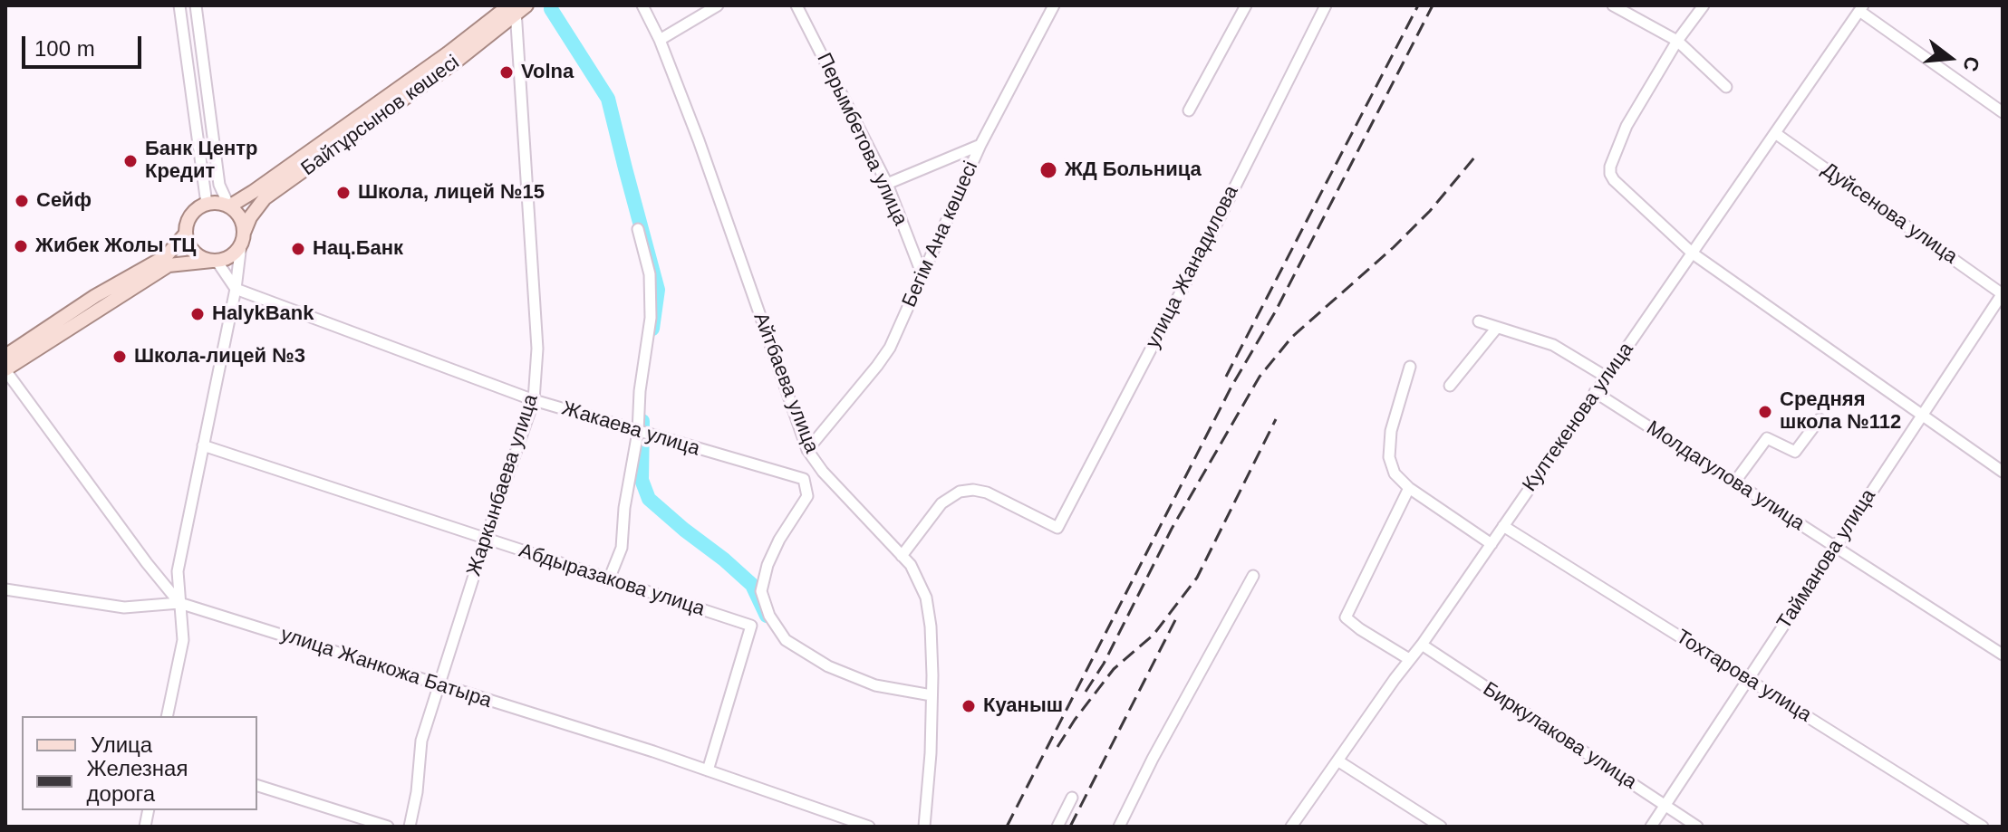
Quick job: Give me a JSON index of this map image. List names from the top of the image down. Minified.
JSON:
{"streets":{"main road":["Байтұрсынов көшесі"],"street":["Перымбетова улица","Дуйсенова улица","Бегім Ана көшесі","улица Жанадилова","Айтбаева улица","Култекенова улица","Жакаева улица","Молдагулова улица","Жаркынбаева улица","Тайманова улица","Абдыразакова улица","улица Жанкожа Батыра","Тохтарова улица","Биркулакова улица"]},"crossings":[["Байтұрсынов көшесі","Жаркынбаева улица"],["Перымбетова улица","Бегім Ана көшесі"],["Дуйсенова улица","Култекенова улица"],["Дуйсенова улица","Тайманова улица"],["Бегім Ана көшесі","Айтбаева улица"],["улица Жанадилова","Айтбаева улица"],["Култекенова улица","Молдагулова улица"],["Култекенова улица","Тохтарова улица"],["Култекенова улица","Биркулакова улица"],["Жакаева улица","Жаркынбаева улица"],["Молдагулова улица","Тайманова улица"],["Жаркынбаева улица","Абдыразакова улица"],["Жаркынбаева улица","улица Жанкожа Батыра"],["Тайманова улица","Тохтарова улица"],["Тайманова улица","Биркулакова улица"],["Абдыразакова улица","улица Жанкожа Батыра"]],"places":["Volna","Банк Центр Кредит","ЖД Больница","Школа, лицей №15","Сейф","Жибек Жолы ТЦ","Нац.Банк","HalykBank","Школа-лицей №3","Средняя школа №112","Куаныш"],"legend":["Улица","Железная дорога"],"scale_bar":"100 m","north":"right"}
